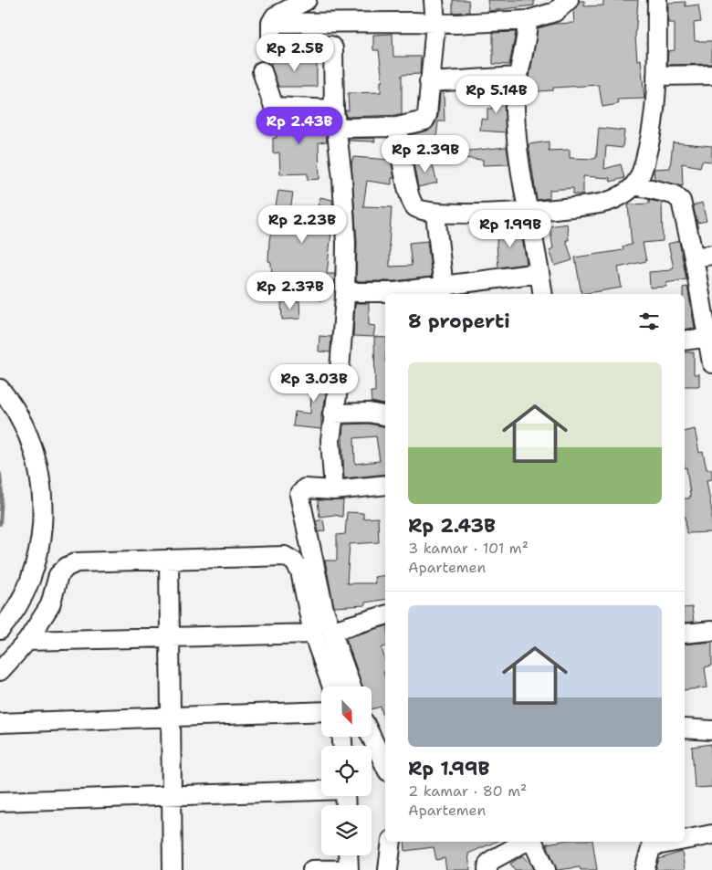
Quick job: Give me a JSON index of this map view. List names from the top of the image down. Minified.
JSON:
{"north":"bottom right","page":{"price":["Rp 2.5B","Rp 5.14B","Rp 2.43B","Rp 2.39B","Rp 2.23B","Rp 1.99B","Rp 2.37B","Rp 3.03B"],"heading":"8 properti","list":[{"name":"Rp 2.43B","note":"3 kamar · 101 m² · Apartemen"},{"name":"Rp 1.99B","note":"2 kamar · 80 m² · Apartemen"}]}}
